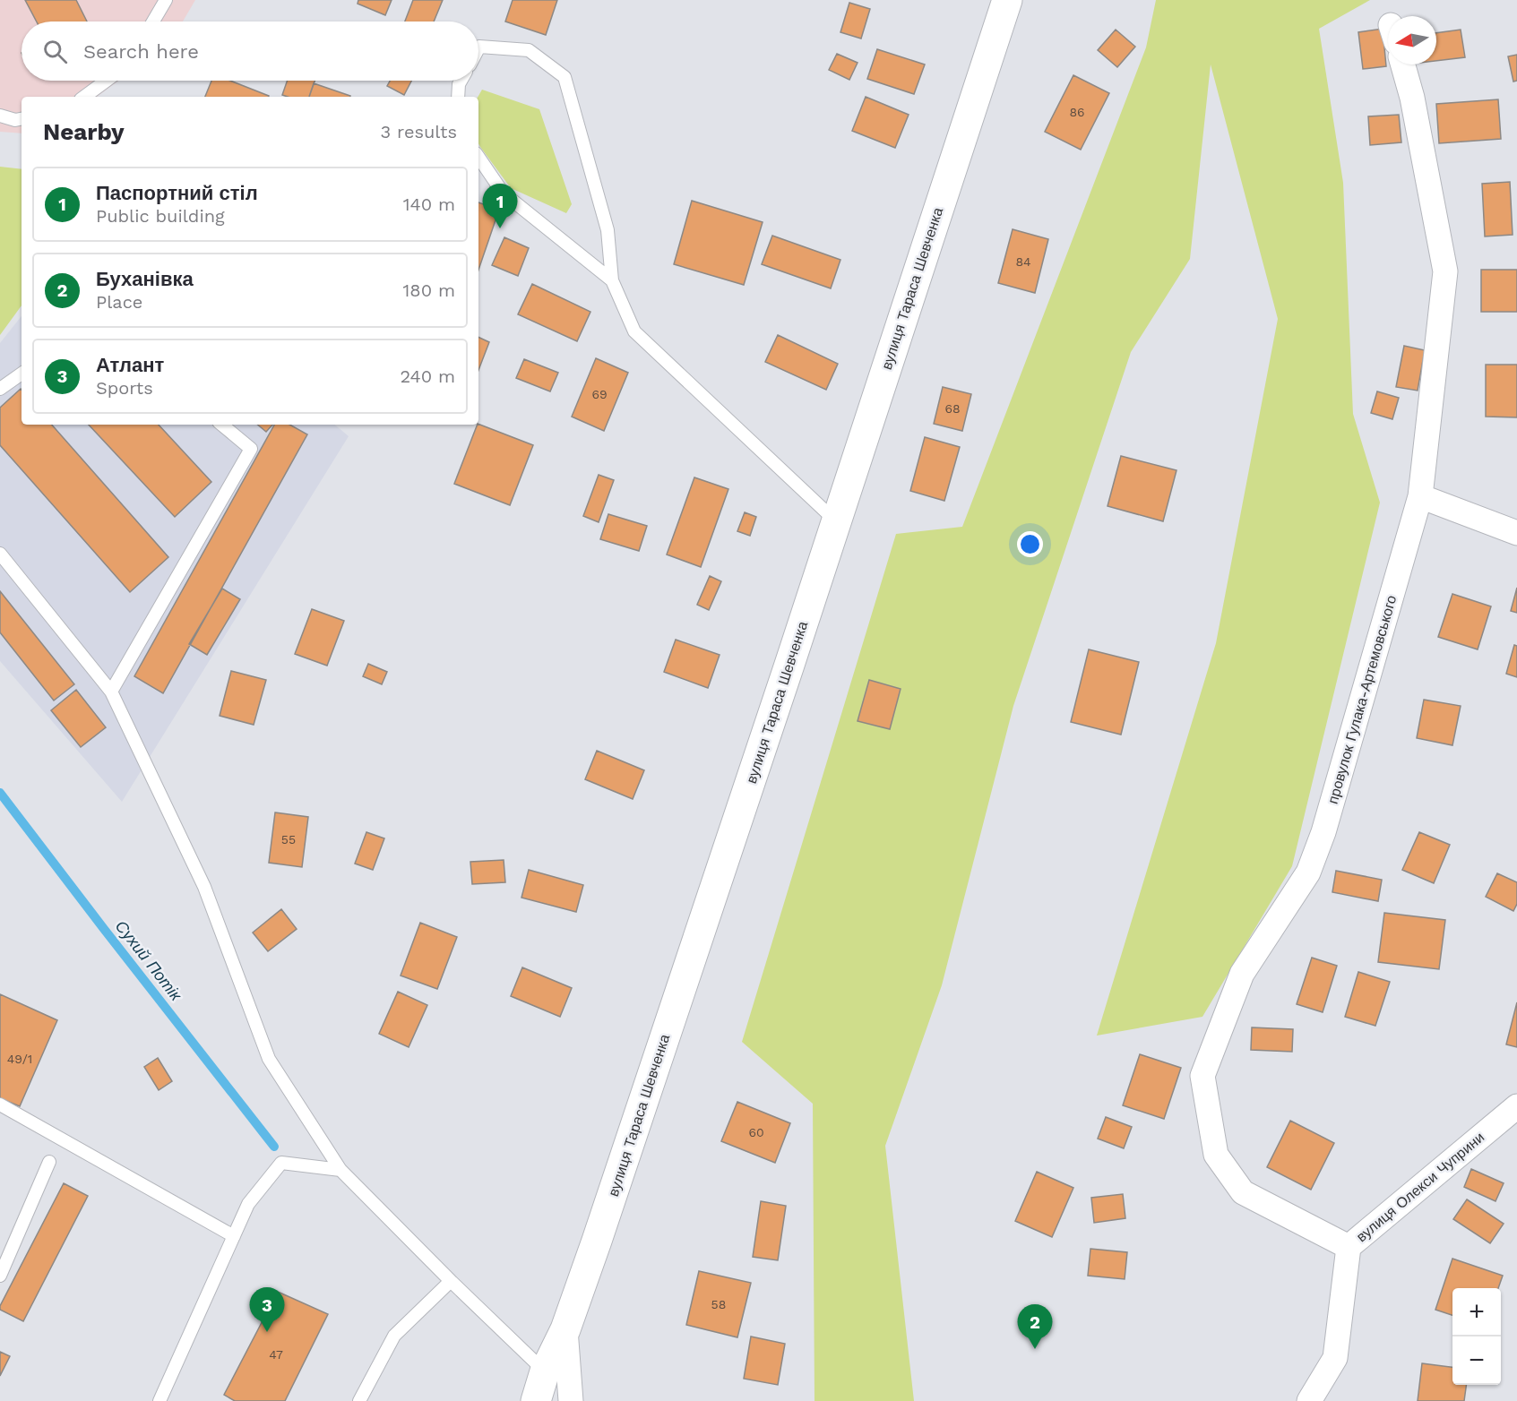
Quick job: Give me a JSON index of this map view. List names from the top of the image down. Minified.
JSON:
{"streets":{"street":["вулиця Тараса Шевченка","провулок Гулака-Артемовського","вулиця Олекси Чуприни"]},"crossings":[["провулок Гулака-Артемовського","вулиця Олекси Чуприни"]],"water":["Сухий Потік"],"house_numbers":["86","84","69","68","55","49/1","60","58","47"],"north":"left","page":{"search":"Search here","heading":["Nearby","3 results"],"list":[{"mark":"1","name":"Паспортний стіл","note":"Public building","value":"140 m"},{"mark":"2","name":"Буханівка","note":"Place","value":"180 m"},{"mark":"3","name":"Атлант","note":"Sports","value":"240 m"}],"pins":["1","3","2"],"map_buttons":["+","−"]}}
